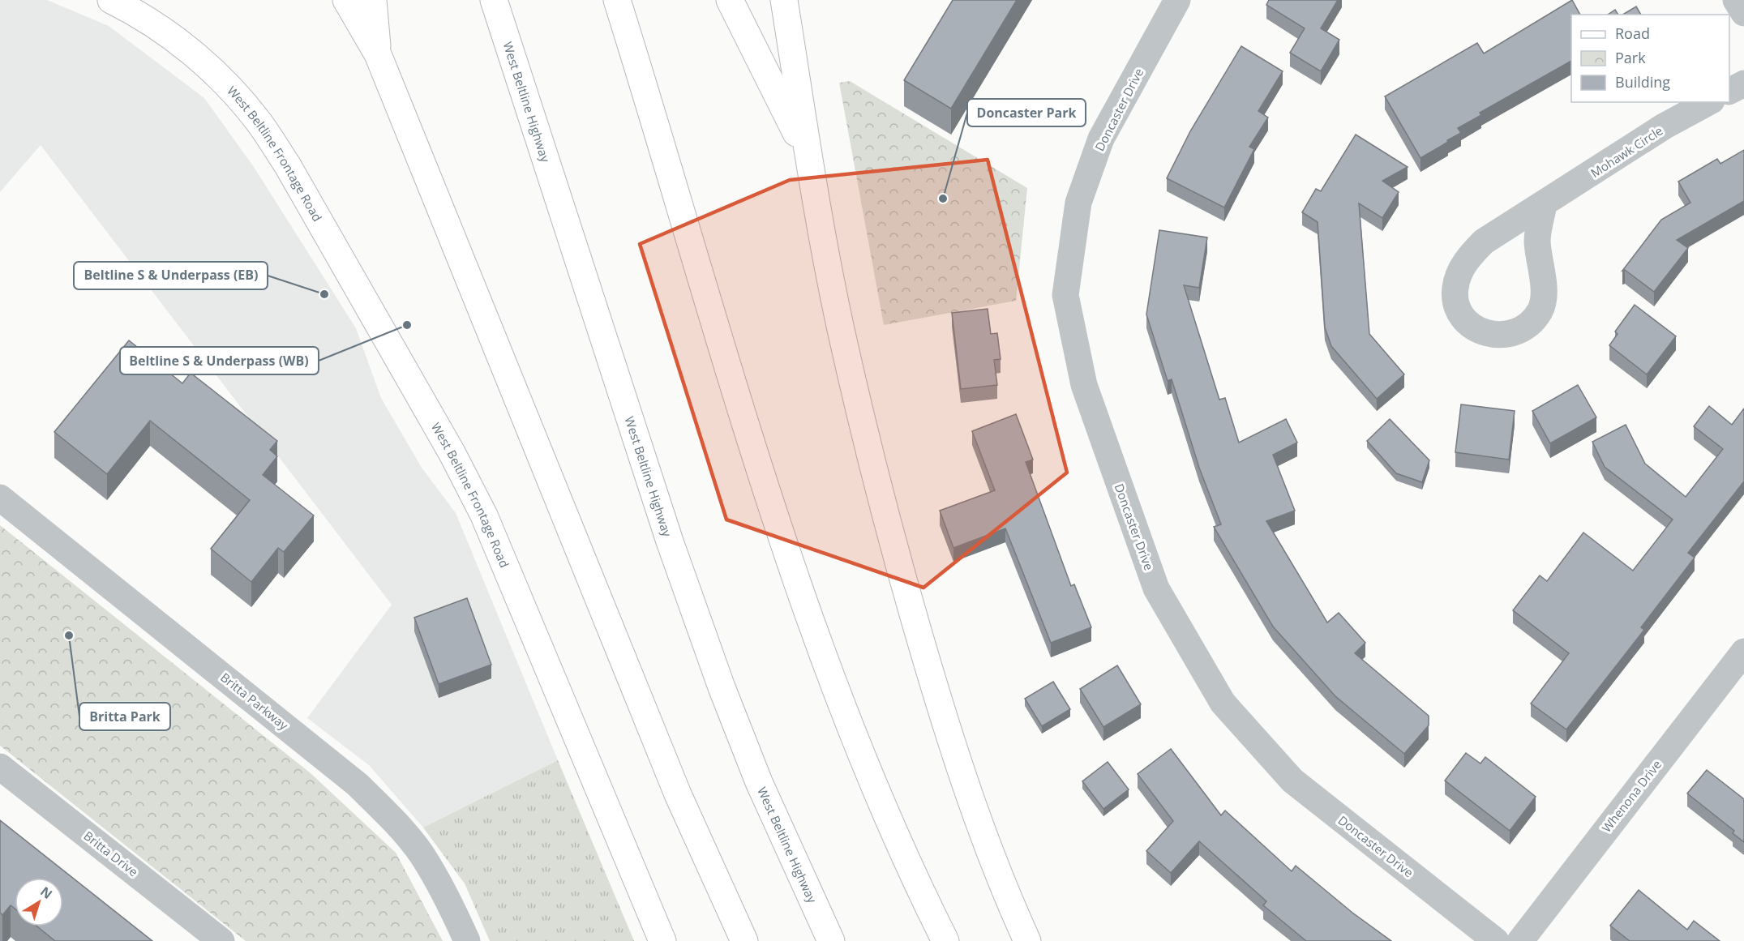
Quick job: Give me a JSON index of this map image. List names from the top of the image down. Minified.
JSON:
{"streets":{"main road":["West Beltline Highway","West Beltline Frontage Road"],"street":["Doncaster Drive","Mohawk Circle","Britta Parkway","Whenona Drive","Britta Drive"]},"places":["Doncaster Park","Beltline S & Underpass (EB)","Beltline S & Underpass (WB)","Britta Park"],"legend":["Road","Park","Building"],"north":"top right"}
